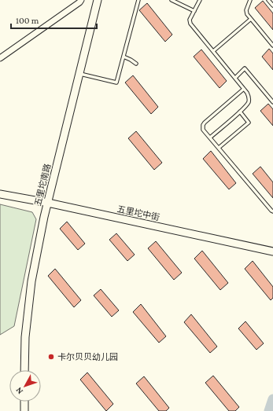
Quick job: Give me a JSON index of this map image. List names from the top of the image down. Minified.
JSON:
{"streets":{"street":["五里坨南路","五里坨中街"]},"crossings":[["五里坨南路","五里坨中街"]],"places":["卡尔贝贝幼儿园"],"scale_bar":"100 m","north":"bottom left"}
